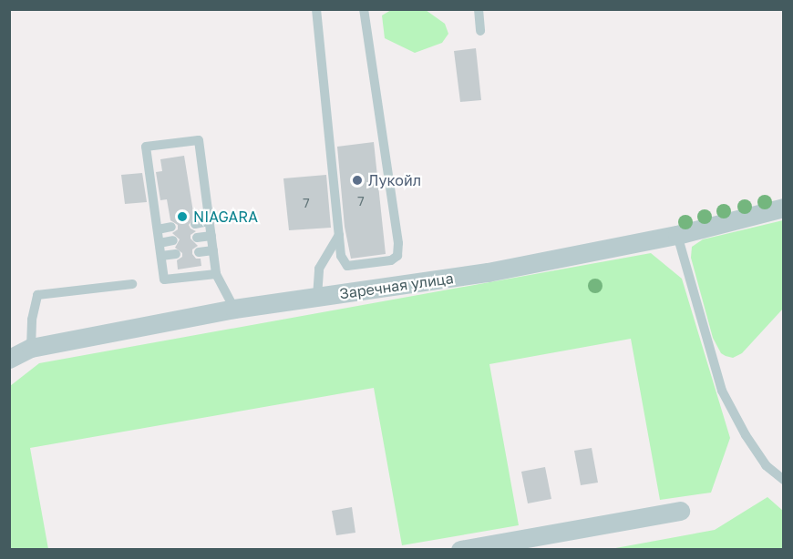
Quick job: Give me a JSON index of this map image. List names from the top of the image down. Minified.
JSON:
{"streets":{"street":["Заречная улица"]},"places":["Лукойл","NIAGARA"],"house_numbers":["7","7"]}
